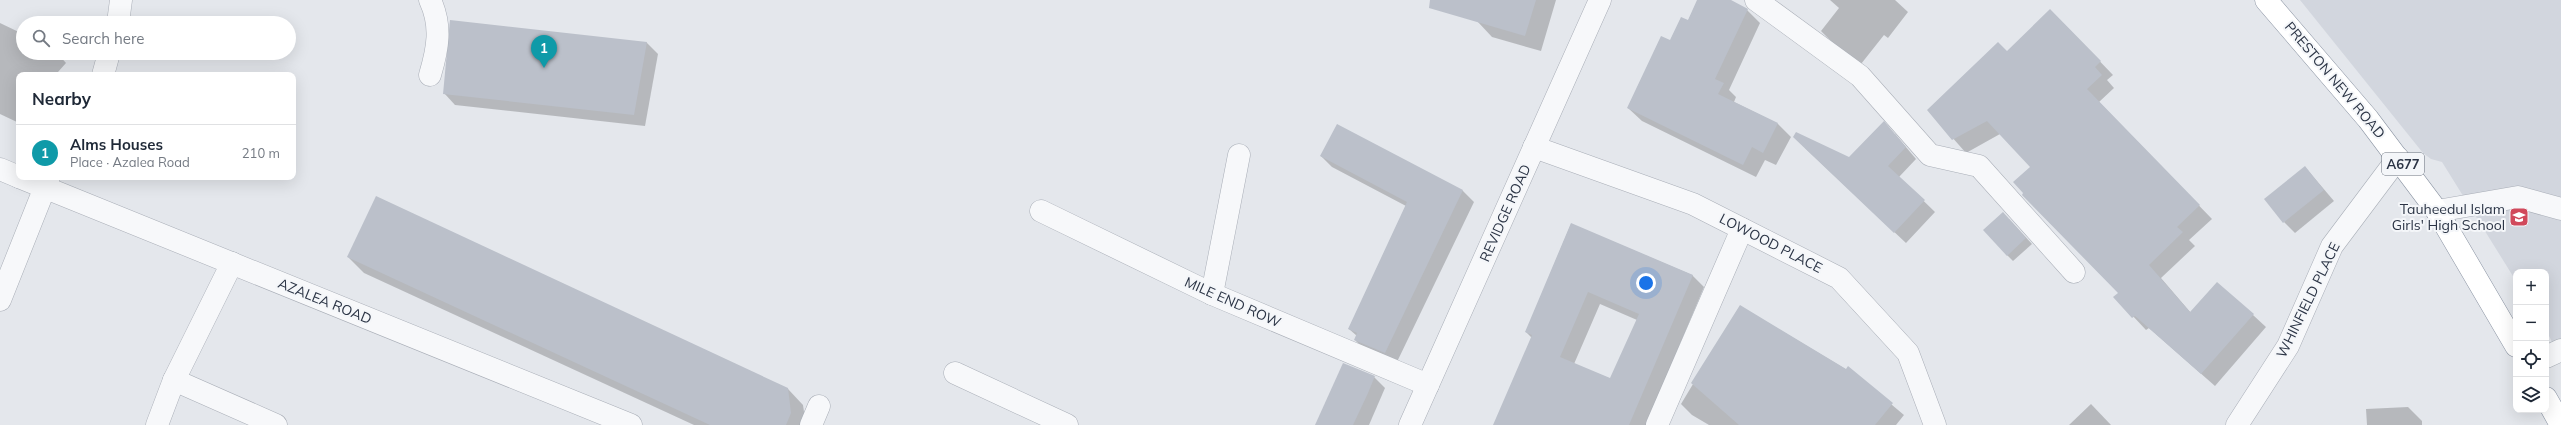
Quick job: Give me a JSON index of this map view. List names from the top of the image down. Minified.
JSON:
{"streets":{"highway":["PRESTON NEW ROAD","A677"],"street":["REVIDGE ROAD","LOWOOD PLACE","WHINFIELD PLACE","AZALEA ROAD","MILE END ROW"]},"crossings":[["PRESTON NEW ROAD","WHINFIELD PLACE"],["REVIDGE ROAD","LOWOOD PLACE"],["REVIDGE ROAD","MILE END ROW"]],"places":{"school or university":["Tauheedul Islam Girls' High School"]},"page":{"search":"Search here","pins":"1","heading":"Nearby","list":[{"mark":"1","name":"Alms Houses","note":"Place · Azalea Road","value":"210 m"}],"map_buttons":["+","−"]}}
